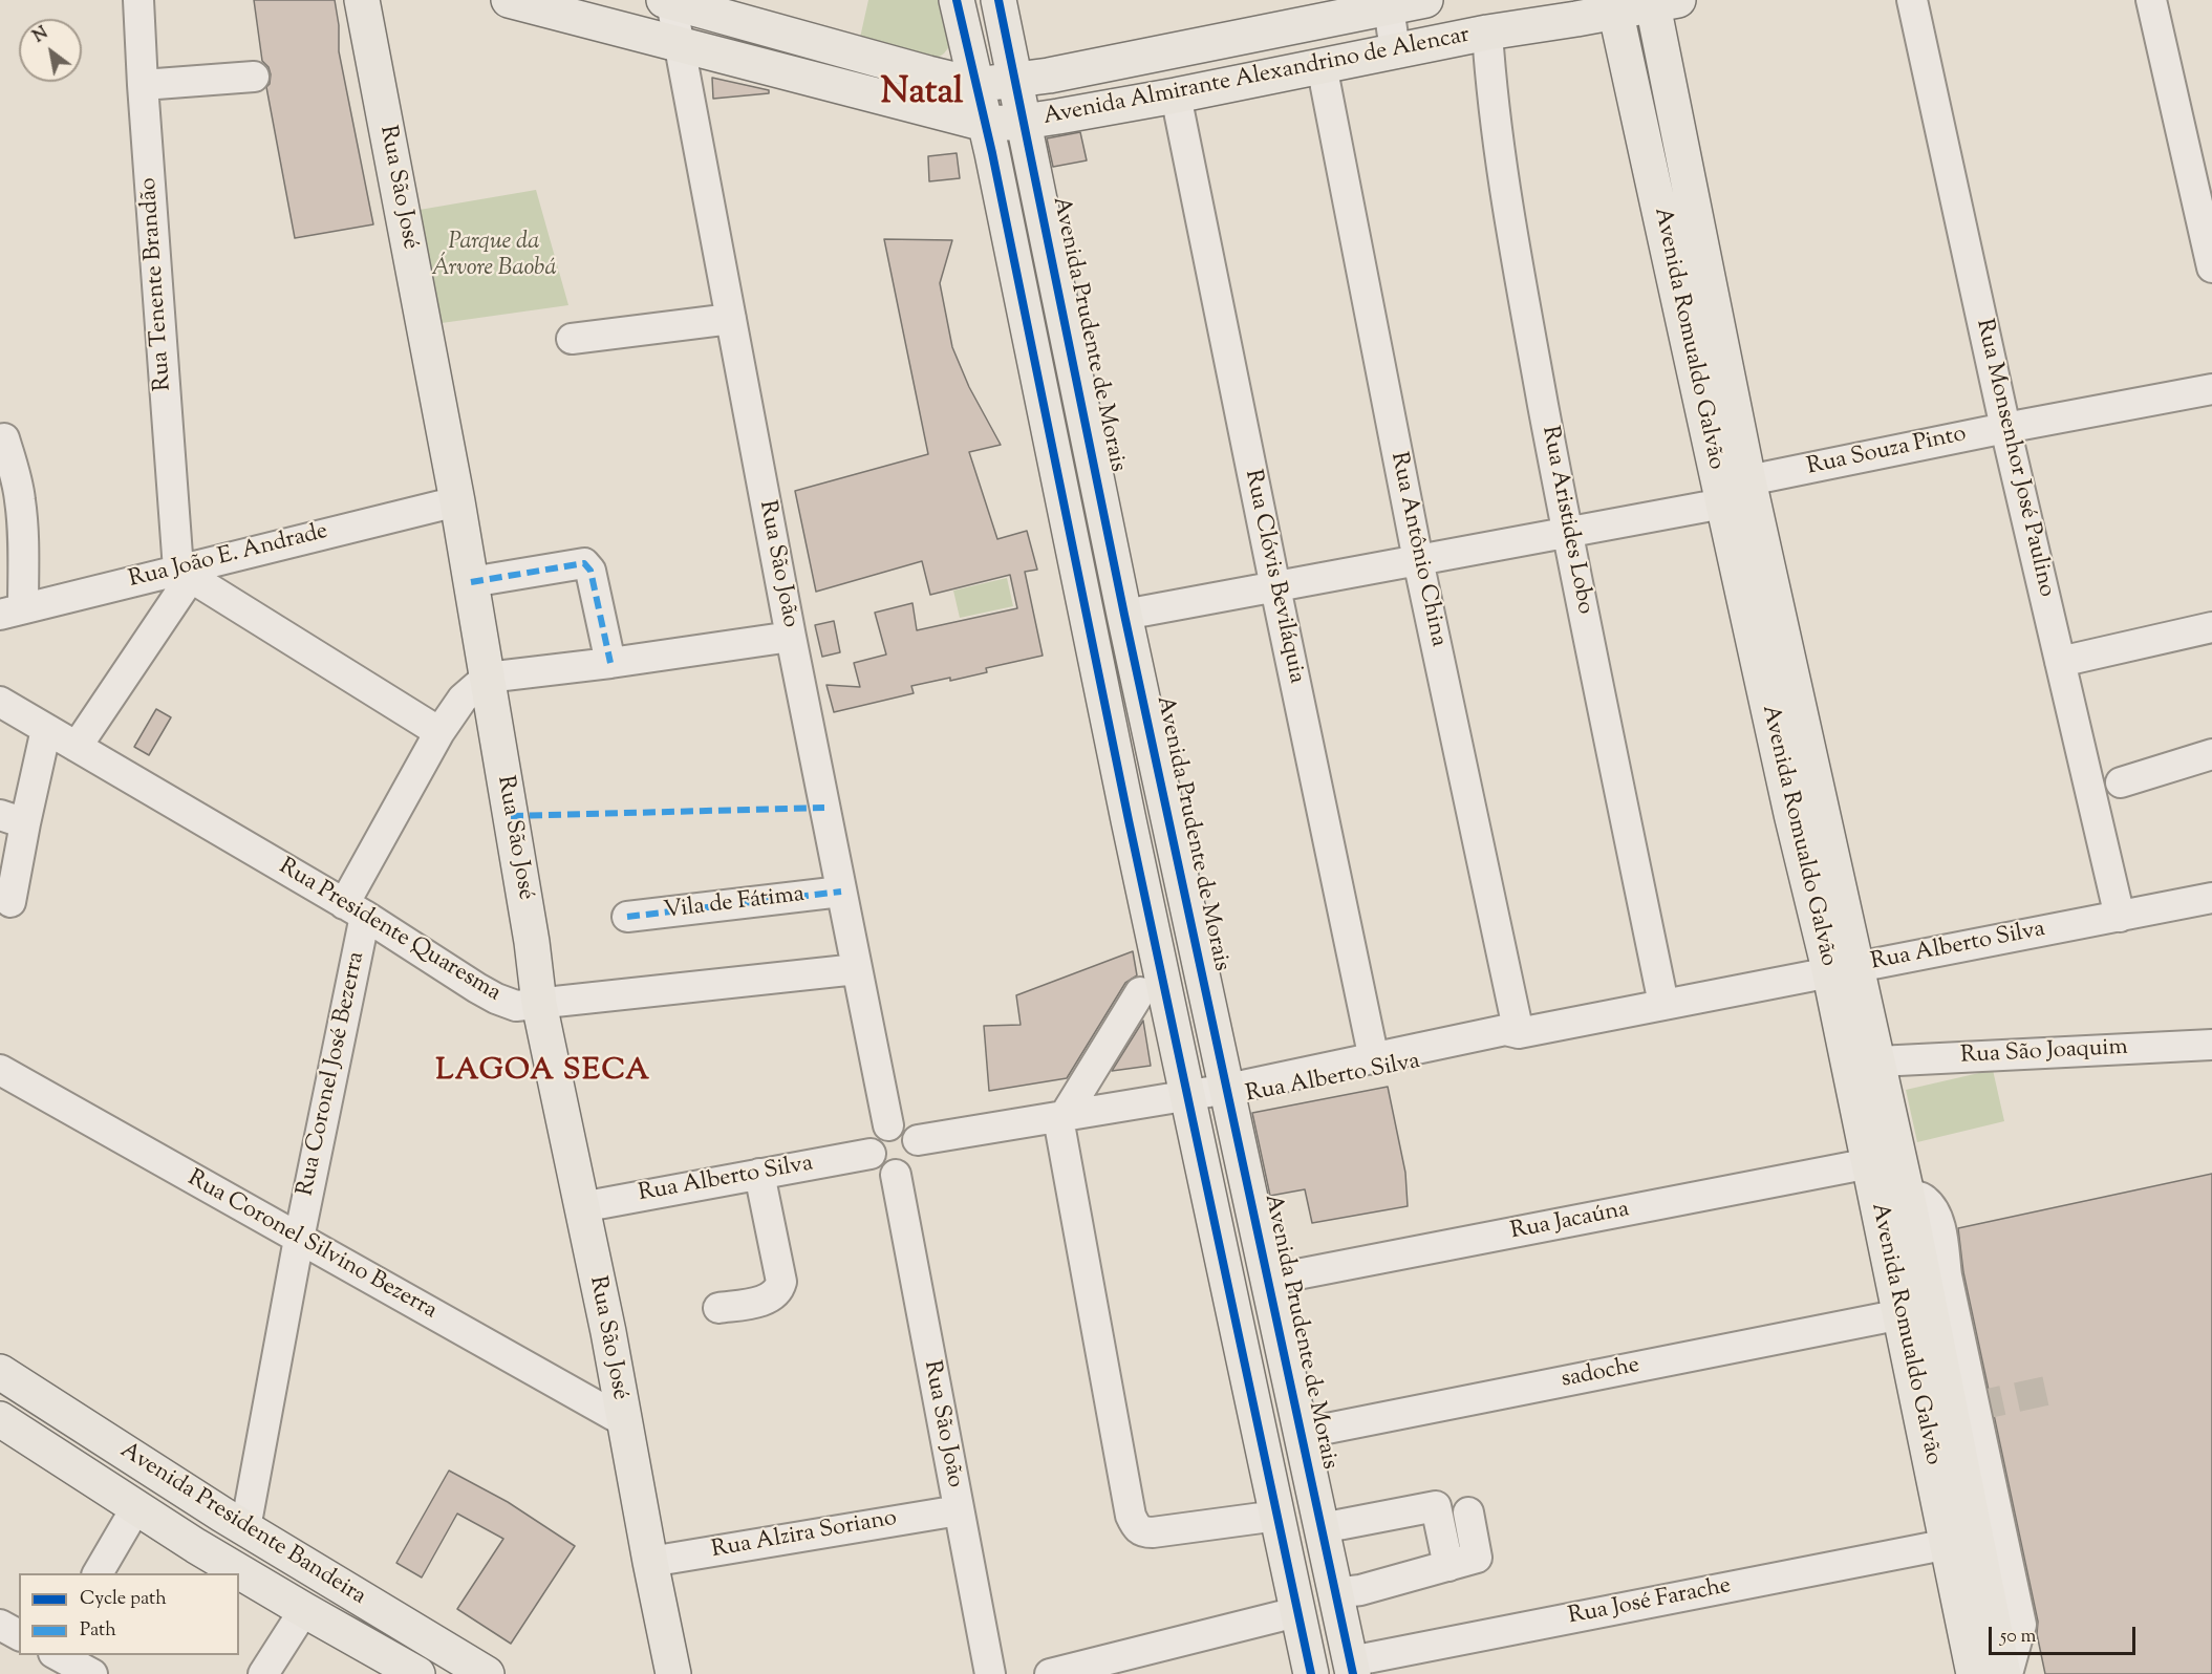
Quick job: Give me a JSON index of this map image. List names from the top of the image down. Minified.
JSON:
{"streets":{"main road":["Avenida Almirante Alexandrino de Alencar","Rua São José","Avenida Prudente de Morais","Avenida Romualdo Galvão","Avenida Presidente Bandeira"],"street":["Rua Tenente Brandão","Rua Souza Pinto","Rua Monsenhor José Paulino","Rua Aristides Lobo","Rua Antônio China","Rua João E. Andrade","Rua São João","Rua Clóvis Beviláquia","Vila de Fátima","Rua Presidente Quaresma","Rua Alberto Silva","Rua São Joaquim","Rua Coronel José Bezerra","Rua Jacaúna","Rua Coronel Silvino Bezerra","sadoche","Rua Alzira Soriano","Rua José Farache"]},"crossings":[["Avenida Almirante Alexandrino de Alencar","Avenida Prudente de Morais"],["Avenida Almirante Alexandrino de Alencar","Avenida Romualdo Galvão"],["Avenida Almirante Alexandrino de Alencar","Rua Aristides Lobo"],["Avenida Almirante Alexandrino de Alencar","Rua Antônio China"],["Avenida Almirante Alexandrino de Alencar","Rua São João"],["Avenida Almirante Alexandrino de Alencar","Rua Clóvis Beviláquia"],["Rua São José","Rua João E. Andrade"],["Rua São José","Rua Presidente Quaresma"],["Rua São José","Rua Alberto Silva"],["Rua São José","Rua Coronel José Bezerra"],["Rua São José","Rua Coronel Silvino Bezerra"],["Rua São José","Rua Alzira Soriano"],["Rua Tenente Brandão","Rua João E. Andrade"],["Avenida Prudente de Morais","Rua Alberto Silva"],["Avenida Prudente de Morais","Rua Jacaúna"],["Avenida Prudente de Morais","sadoche"],["Avenida Prudente de Morais","Rua José Farache"],["Avenida Romualdo Galvão","Rua Souza Pinto"],["Avenida Romualdo Galvão","Rua Alberto Silva"],["Avenida Romualdo Galvão","Rua São Joaquim"],["Avenida Romualdo Galvão","Rua Jacaúna"],["Avenida Romualdo Galvão","sadoche"],["Avenida Romualdo Galvão","Rua José Farache"],["Rua Souza Pinto","Rua Monsenhor José Paulino"],["Rua Monsenhor José Paulino","Rua Alberto Silva"],["Rua Aristides Lobo","Rua Alberto Silva"],["Rua Antônio China","Rua Alberto Silva"],["Rua São João","Vila de Fátima"],["Rua São João","Rua Presidente Quaresma"],["Rua São João","Rua Alberto Silva"],["Rua São João","Rua Alzira Soriano"],["Rua Clóvis Beviláquia","Rua Alberto Silva"],["Rua Presidente Quaresma","Rua Coronel José Bezerra"],["Rua Coronel José Bezerra","Rua Coronel Silvino Bezerra"],["Rua Coronel José Bezerra","Avenida Presidente Bandeira"]],"districts":["Natal","LAGOA SECA"],"parks":["Parque da Árvore Baobá"],"legend":["Cycle path","Path"],"scale_bar":"50 m","north":"top left"}
